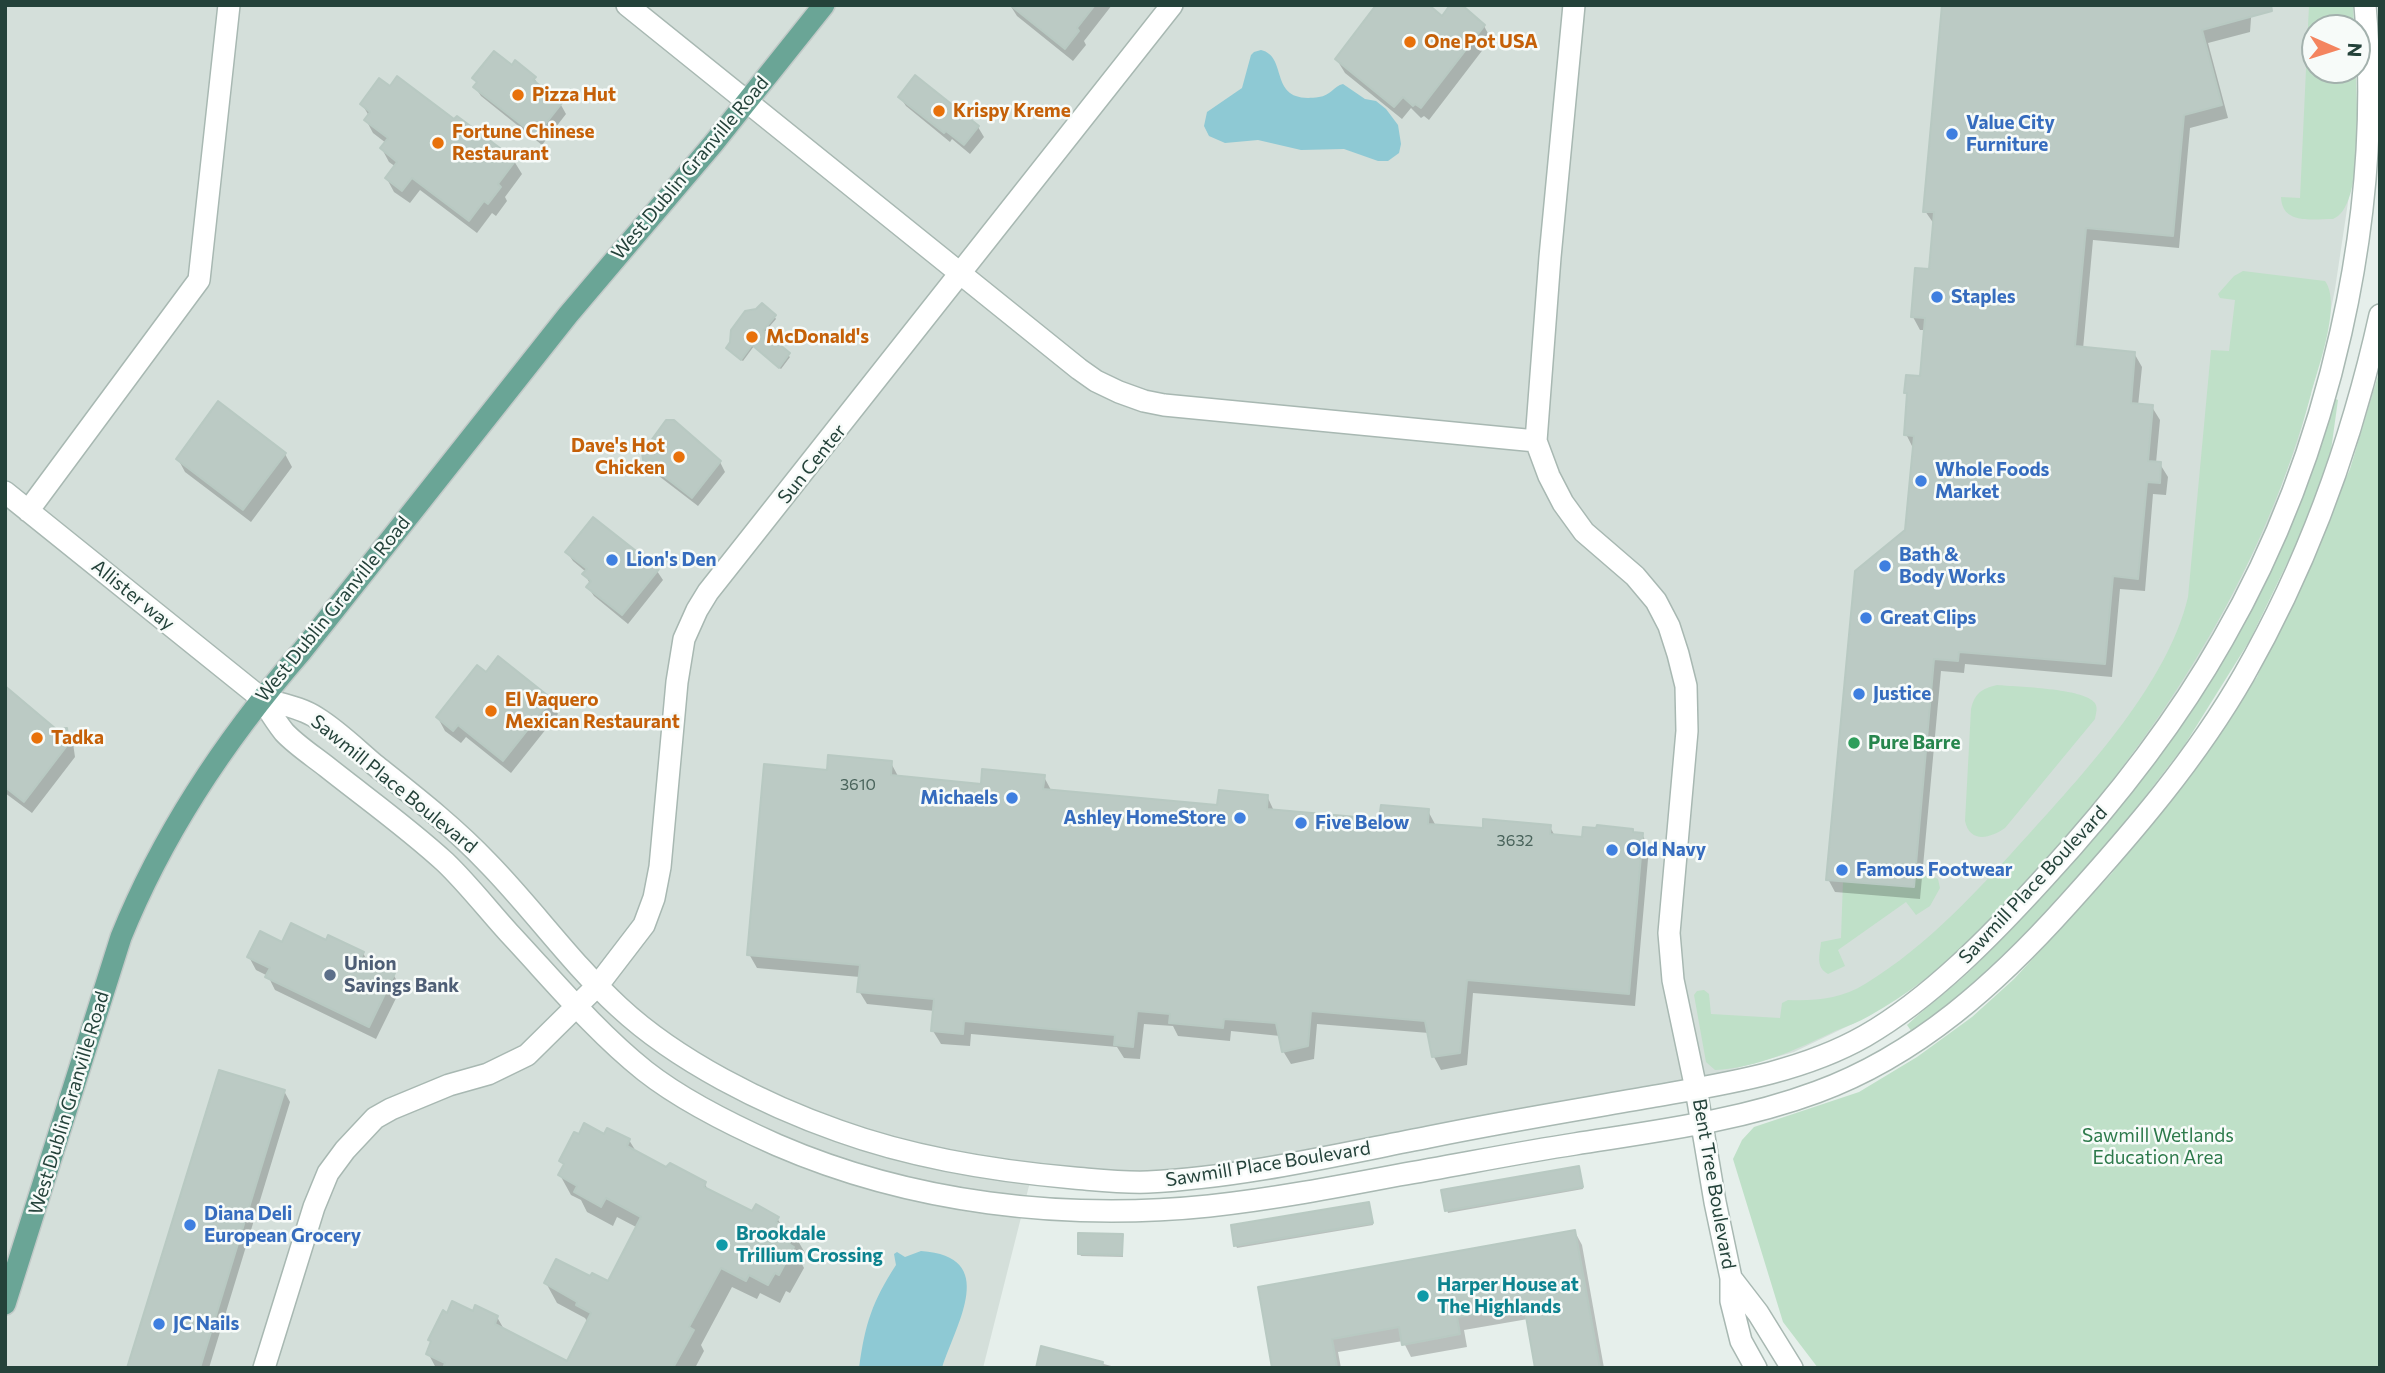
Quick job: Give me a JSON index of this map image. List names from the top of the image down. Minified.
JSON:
{"streets":{"main road":["West Dublin Granville Road"],"street":["Sun Center","Allister way","Sawmill Place Boulevard","Bent Tree Boulevard"]},"crossings":[["West Dublin Granville Road","Allister way"],["West Dublin Granville Road","Sawmill Place Boulevard"],["Sun Center","Sawmill Place Boulevard"],["Allister way","Sawmill Place Boulevard"],["Sawmill Place Boulevard","Bent Tree Boulevard"]],"parks":["Sawmill Wetlands Education Area"],"places":["One Pot USA","Pizza Hut","Krispy Kreme","Value City Furniture","Fortune Chinese Restaurant","Staples","McDonald's","Dave's Hot Chicken","Whole Foods Market","Lion's Den","Bath & Body Works","Great Clips","Justice","El Vaquero Mexican Restaurant","Tadka","Pure Barre","Michaels","Ashley HomeStore","Five Below","Old Navy","Famous Footwear","Union Savings Bank","Diana Deli European Grocery","Brookdale Trillium Crossing","Harper House at The Highlands","JC Nails"],"house_numbers":["3610","3632"],"north":"right"}
